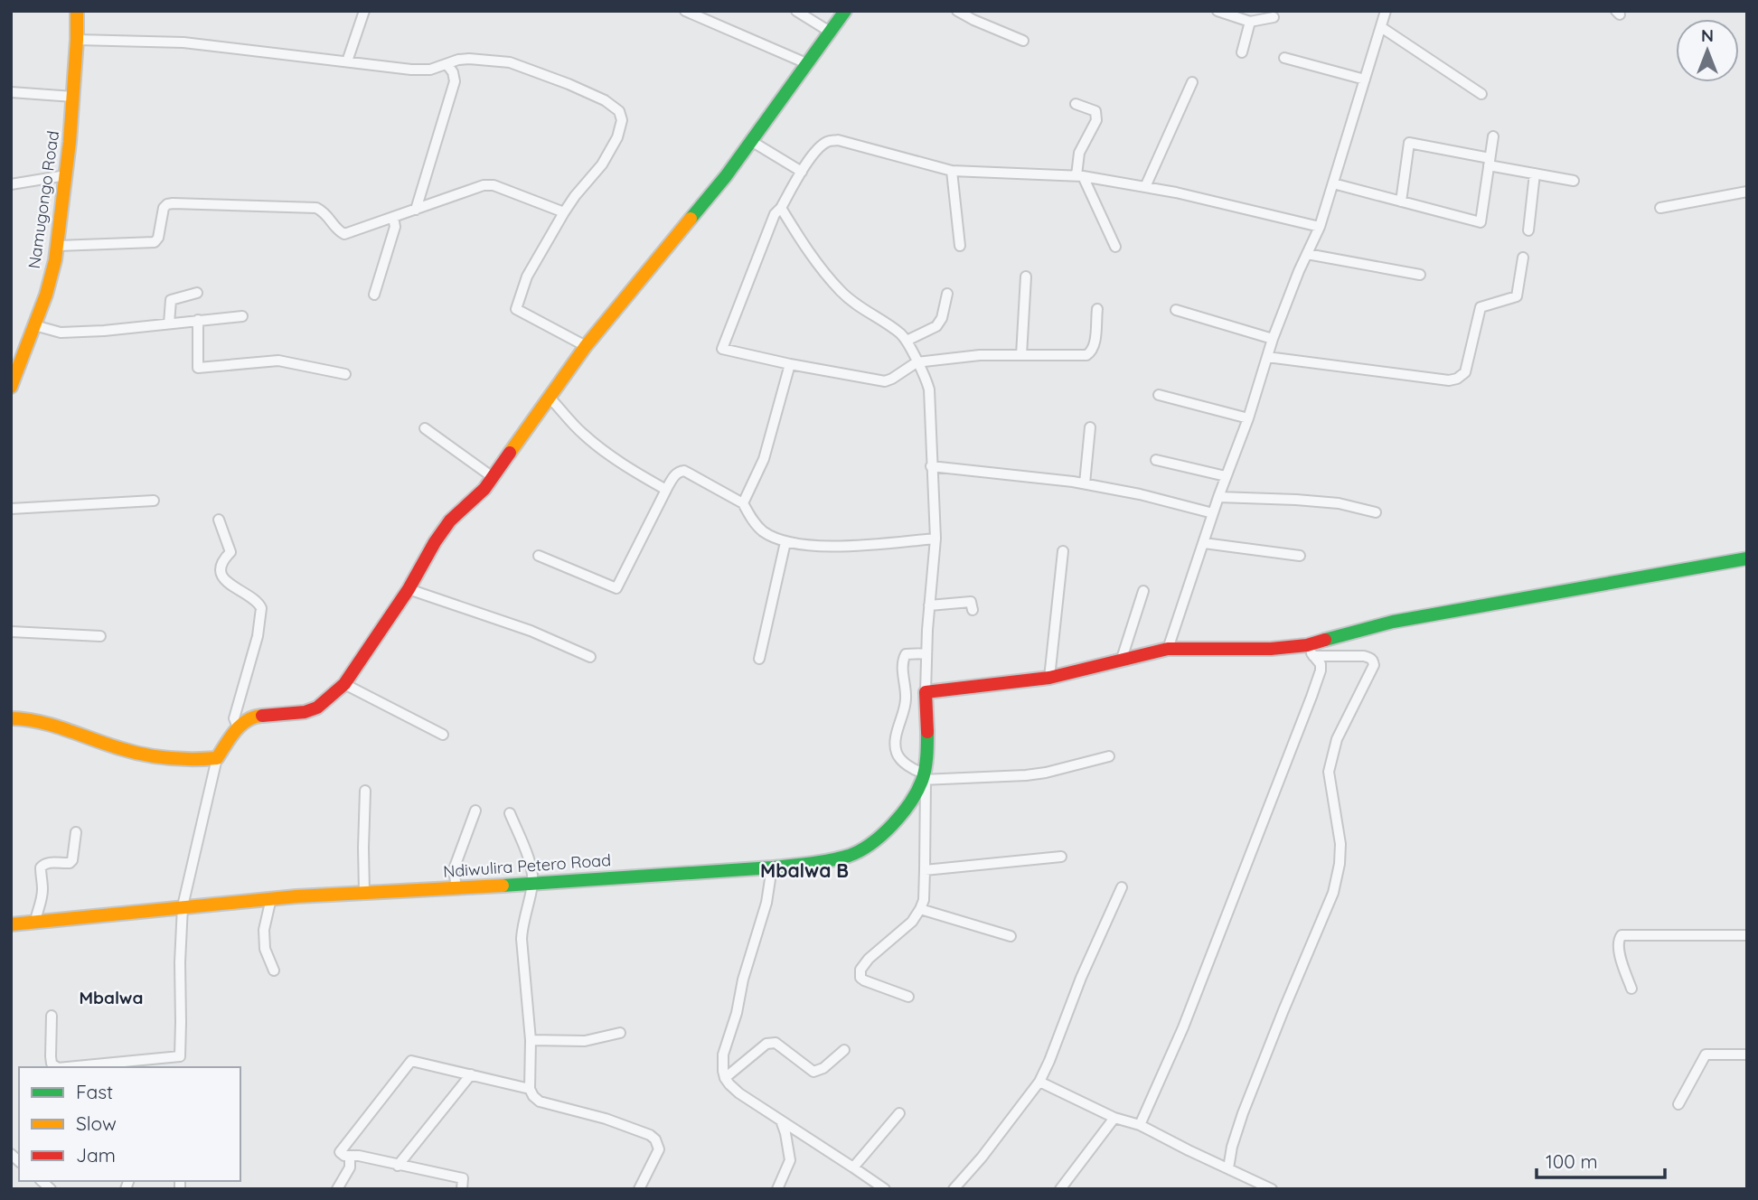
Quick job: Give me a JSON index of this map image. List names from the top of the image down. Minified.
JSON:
{"streets":{"street":["Namugongo Road","Ndiwulira Petero Road"]},"districts":["Mbalwa B","Mbalwa"],"legend":["Fast","Slow","Jam"],"scale_bar":"100 m","north":"top"}
